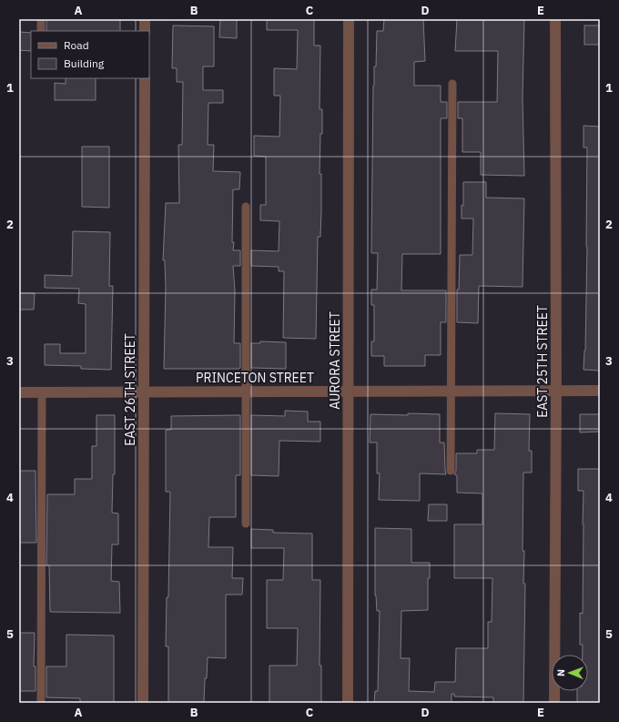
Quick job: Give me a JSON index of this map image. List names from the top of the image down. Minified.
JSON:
{"streets":{"street":["AURORA STREET","EAST 25TH STREET","PRINCETON STREET","EAST 26TH STREET"]},"crossings":[["AURORA STREET","PRINCETON STREET"],["EAST 25TH STREET","PRINCETON STREET"],["PRINCETON STREET","EAST 26TH STREET"]],"legend":["Road","Building"],"north":"left","grid":{"columns":["A","B","C","D","E"],"rows":["1","2","3","4","5"]}}
